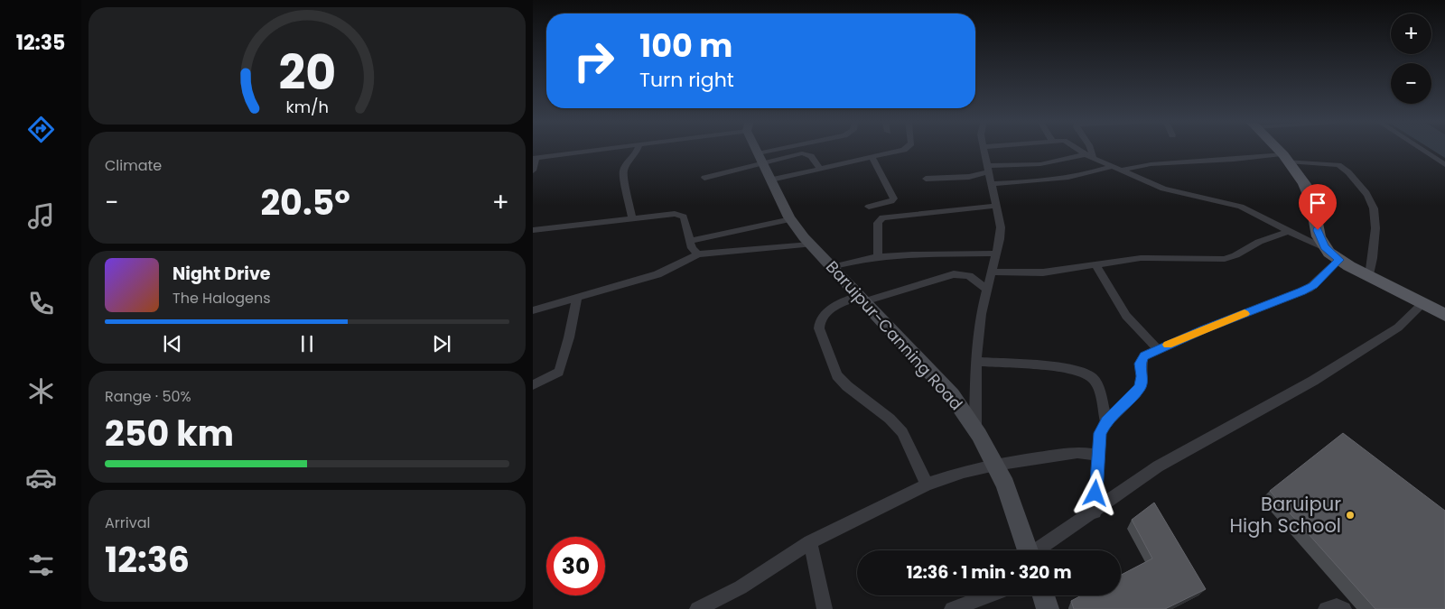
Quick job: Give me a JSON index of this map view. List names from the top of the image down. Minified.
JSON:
{"streets":{"main road":["Baruipur-Canning Road"]},"places":["Baruipur High School"],"page":{"tabs":"12:35","map_buttons":["+","−"],"turn":["100 m","Turn right"],"tile":["Climate",["Range · 50%","250 km"],["Arrival","12:36"]],"heat":["−","20.5°","+"],"song":["Night Drive","The Halogens"],"limit":"30","trip":"12:36 · 1 min · 320 m","gauge":["20","km/h"]}}
